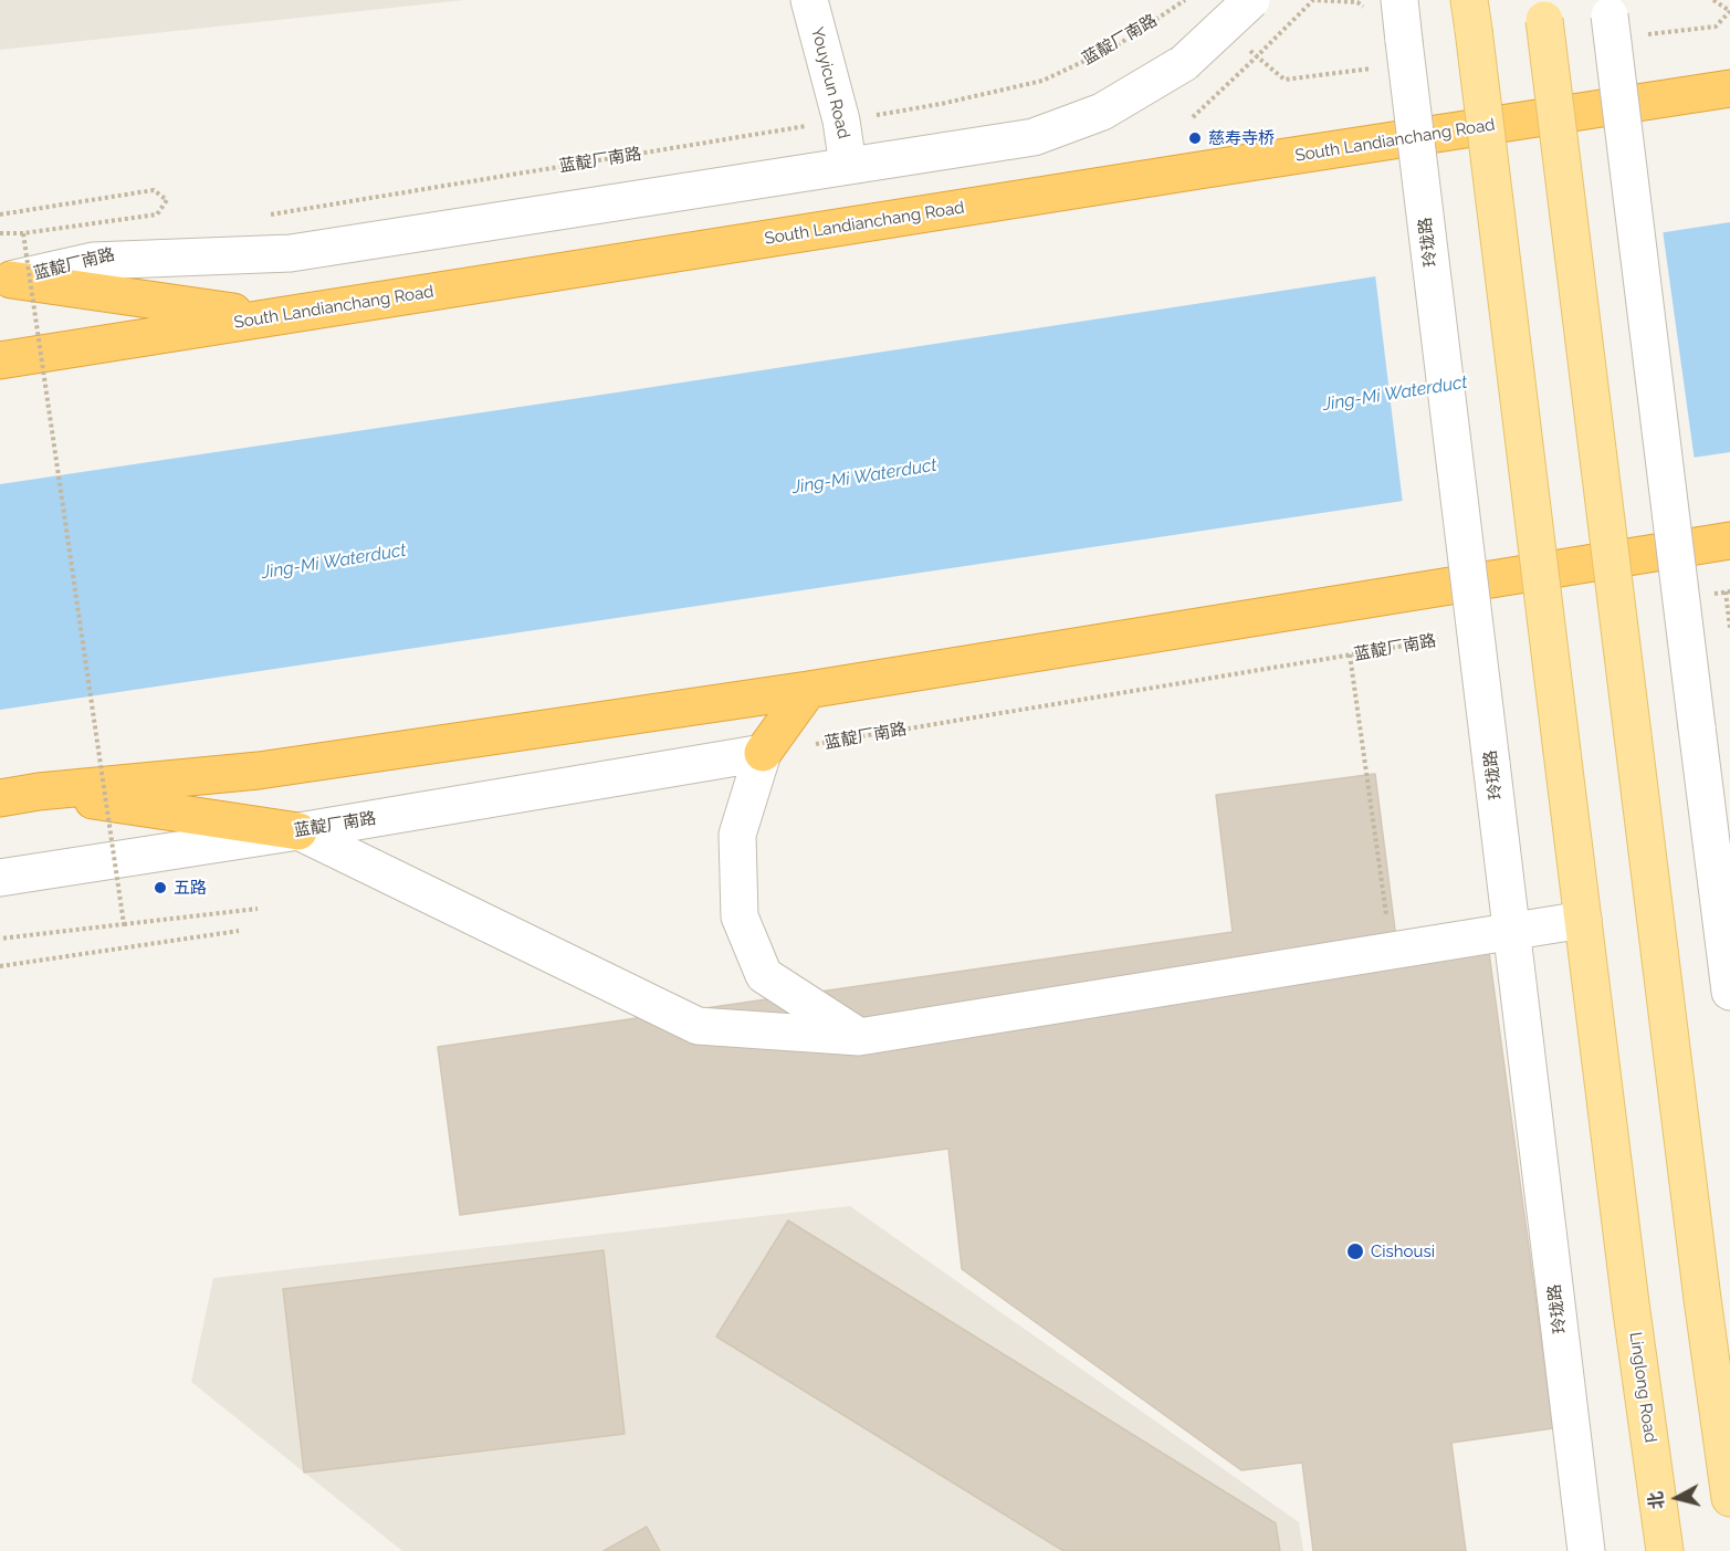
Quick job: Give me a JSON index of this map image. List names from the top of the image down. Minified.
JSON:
{"streets":{"highway":["South Landianchang Road"],"street":["蓝靛厂南路","Youyicun Road","玲珑路"]},"crossings":[["蓝靛厂南路","Youyicun Road"]],"water":["Jing-Mi Waterduct"],"places":["慈寿寺桥","五路","Cishousi"],"north":"left"}
